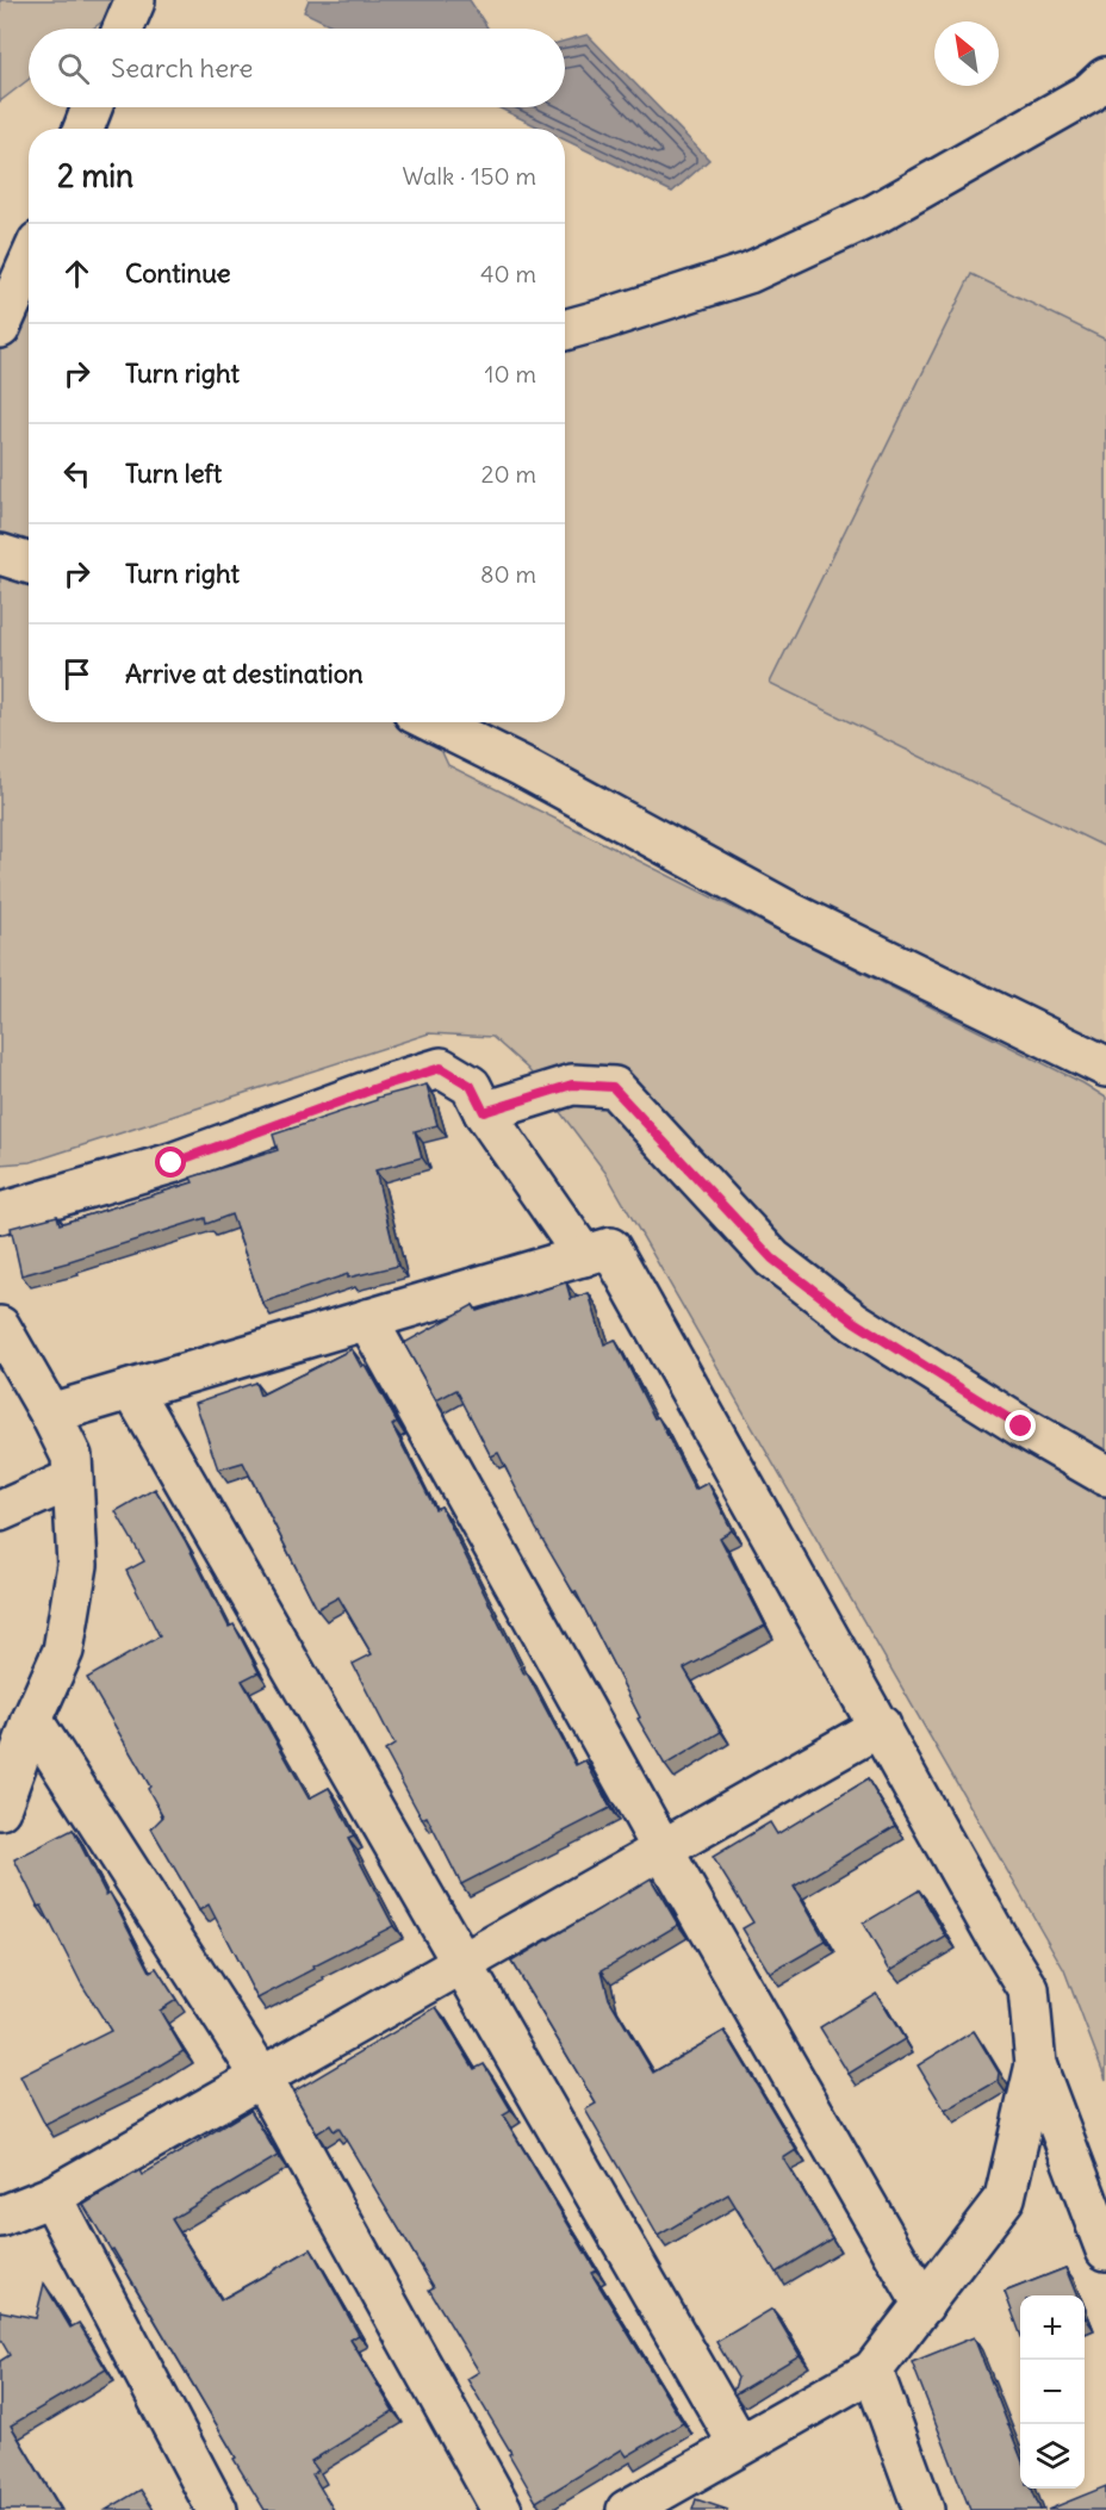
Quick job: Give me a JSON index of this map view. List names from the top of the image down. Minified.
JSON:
{"north":"top left","page":{"search":"Search here","heading":["2 min","Walk · 150 m"],"list":[["Continue","40 m"],["Turn right","10 m"],["Turn left","20 m"],["Turn right","80 m"],"Arrive at destination"],"map_buttons":["+","−"]}}
